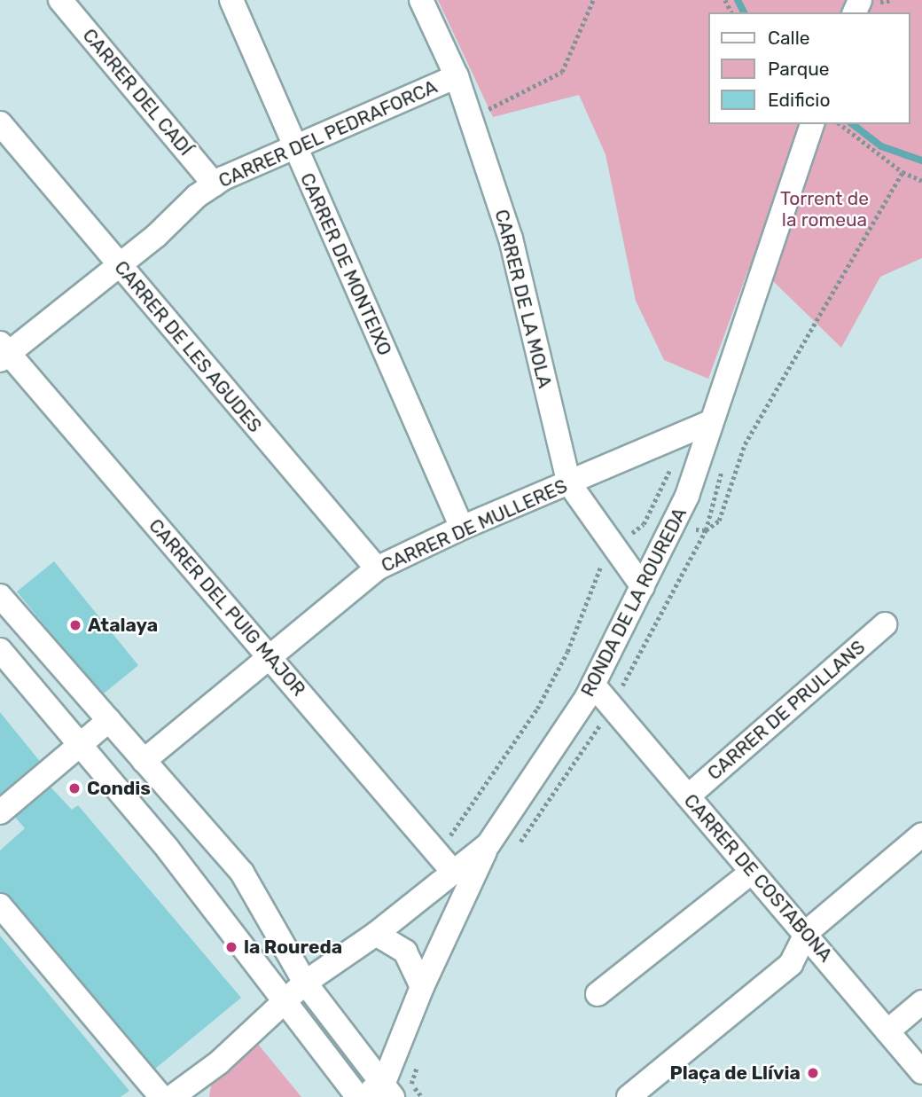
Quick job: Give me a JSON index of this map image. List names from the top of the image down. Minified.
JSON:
{"streets":{"street":["CARRER DEL CADÍ","CARRER DEL PEDRAFORCA","CARRER DE MONTEIXO","CARRER DE LA MOLA","CARRER DE LES AGUDES","CARRER DE MULLERES","RONDA DE LA ROUREDA","CARRER DEL PUIG MAJOR","CARRER DE PRULLANS","CARRER DE COSTABONA"]},"crossings":[["CARRER DEL CADÍ","CARRER DEL PEDRAFORCA"],["CARRER DEL PEDRAFORCA","CARRER DE MONTEIXO"],["CARRER DEL PEDRAFORCA","CARRER DE LA MOLA"],["CARRER DEL PEDRAFORCA","CARRER DE LES AGUDES"],["CARRER DEL PEDRAFORCA","CARRER DEL PUIG MAJOR"],["CARRER DE MONTEIXO","CARRER DE MULLERES"],["CARRER DE LA MOLA","CARRER DE MULLERES"],["CARRER DE LA MOLA","RONDA DE LA ROUREDA"],["CARRER DE LES AGUDES","CARRER DE MULLERES"],["CARRER DE MULLERES","RONDA DE LA ROUREDA"],["CARRER DE MULLERES","CARRER DEL PUIG MAJOR"],["RONDA DE LA ROUREDA","CARRER DEL PUIG MAJOR"],["RONDA DE LA ROUREDA","CARRER DE COSTABONA"],["CARRER DE PRULLANS","CARRER DE COSTABONA"]],"parks":["Torrent de la romeua"],"places":["Atalaya","Condis","la Roureda","Plaça de Llívia"],"legend":["Calle","Parque","Edificio"]}
